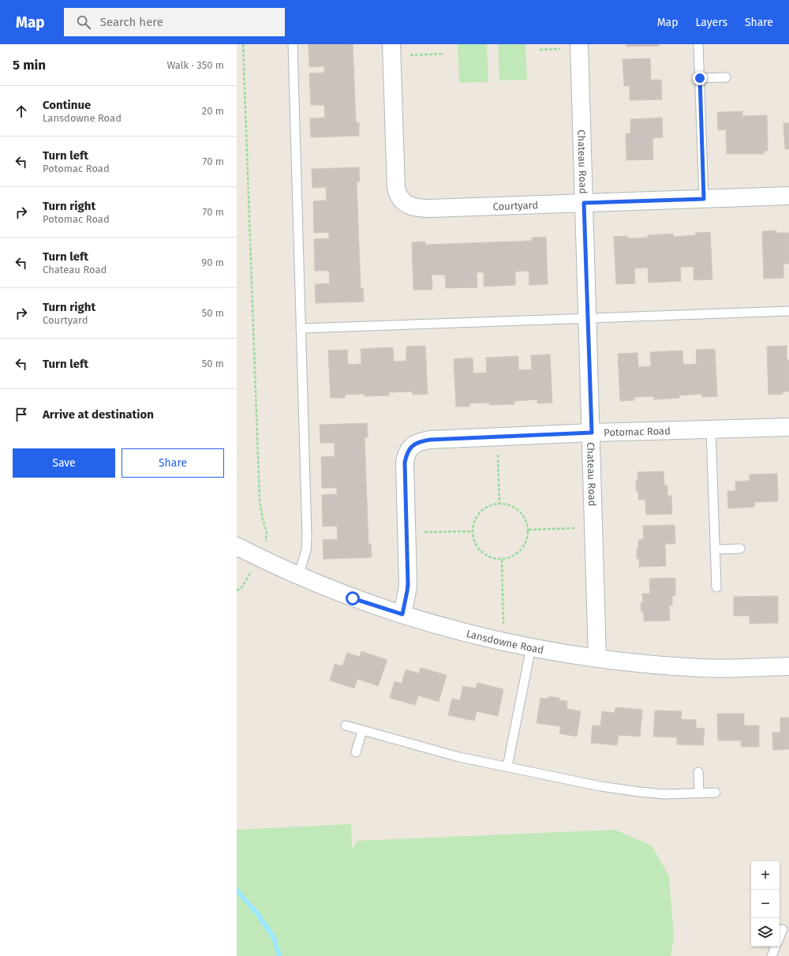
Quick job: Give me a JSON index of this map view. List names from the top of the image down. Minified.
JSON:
{"streets":{"street":["Chateau Road","Courtyard","Potomac Road","Lansdowne Road"]},"crossings":[["Chateau Road","Courtyard"],["Chateau Road","Potomac Road"],["Chateau Road","Lansdowne Road"],["Potomac Road","Lansdowne Road"]],"page":{"header":"Map","search":"Search here","nav":["Map","Layers","Share"],"heading":["5 min","Walk · 350 m"],"list":[["Continue","Lansdowne Road","20 m"],["Turn left","Potomac Road","70 m"],["Turn right","Potomac Road","70 m"],["Turn left","Chateau Road","90 m"],["Turn right","Courtyard","50 m"],["Turn left","50 m"],"Arrive at destination"],"buttons":["Save","Share"],"map_buttons":["+","−"]}}
